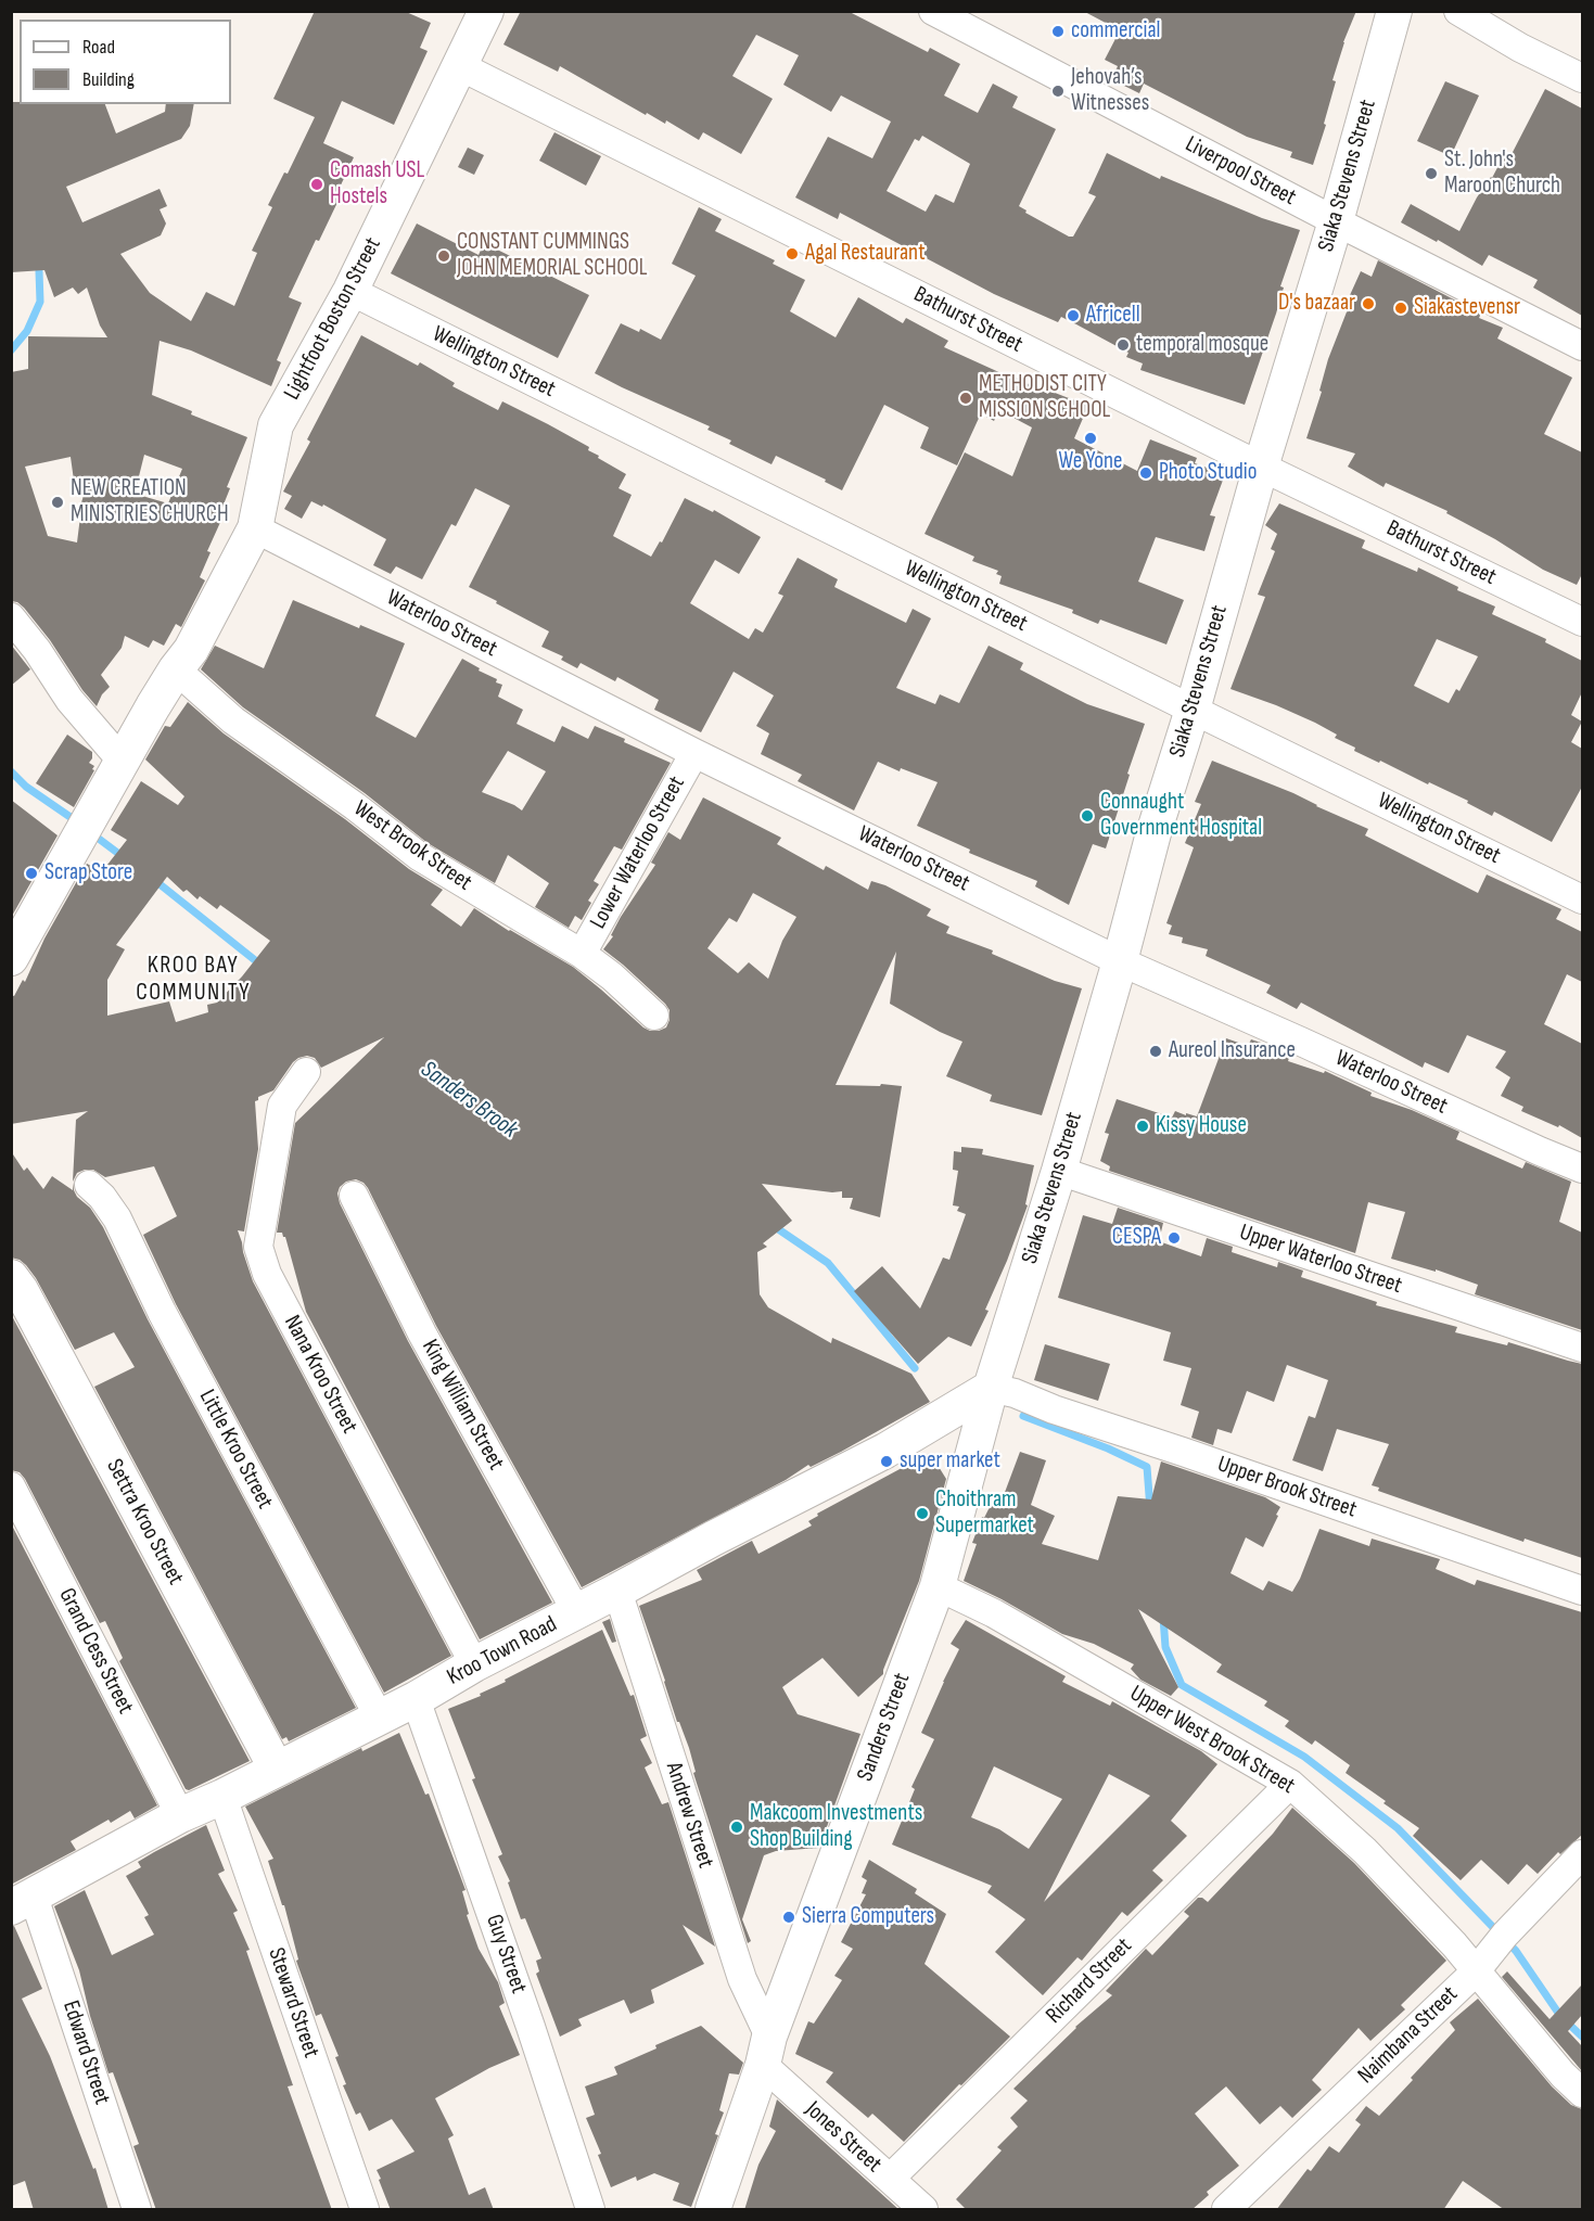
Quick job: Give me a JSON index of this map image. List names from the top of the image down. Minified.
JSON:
{"streets":{"main road":["Siaka Stevens Street","Lightfoot Boston Street","Settra Kroo Street","Kroo Town Road","Sanders Street"],"street":["Liverpool Street","Bathurst Street","Wellington Street","Waterloo Street","West Brook Street","Lower Waterloo Street","Upper Waterloo Street","Nana Kroo Street","King William Street","Little Kroo Street","Upper Brook Street","Grand Cess Street","Upper West Brook Street","Andrew Street","Guy Street","Richard Street","Steward Street","Naimbana Street","Edward Street","Jones Street"]},"crossings":[["Liverpool Street","Siaka Stevens Street"],["Siaka Stevens Street","Bathurst Street"],["Siaka Stevens Street","Wellington Street"],["Siaka Stevens Street","Waterloo Street"],["Siaka Stevens Street","Upper Waterloo Street"],["Siaka Stevens Street","Upper Brook Street"],["Siaka Stevens Street","Kroo Town Road"],["Siaka Stevens Street","Sanders Street"],["Lightfoot Boston Street","Bathurst Street"],["Lightfoot Boston Street","Wellington Street"],["Lightfoot Boston Street","Waterloo Street"],["Lightfoot Boston Street","West Brook Street"],["Waterloo Street","Lower Waterloo Street"],["West Brook Street","Lower Waterloo Street"],["Nana Kroo Street","Kroo Town Road"],["King William Street","Kroo Town Road"],["Little Kroo Street","Kroo Town Road"],["Upper Brook Street","Kroo Town Road"],["Upper Brook Street","Sanders Street"],["Settra Kroo Street","Kroo Town Road"],["Grand Cess Street","Kroo Town Road"],["Kroo Town Road","Sanders Street"],["Kroo Town Road","Andrew Street"],["Kroo Town Road","Guy Street"],["Kroo Town Road","Steward Street"],["Kroo Town Road","Edward Street"],["Sanders Street","Upper West Brook Street"],["Sanders Street","Andrew Street"],["Sanders Street","Jones Street"],["Upper West Brook Street","Richard Street"],["Upper West Brook Street","Naimbana Street"],["Andrew Street","Jones Street"],["Richard Street","Jones Street"]],"districts":["KROO BAY COMMUNITY"],"water":["Sanders Brook"],"places":["commercial","Jehovah’s Witnesses","St. John's Maroon Church","Comash USL Hostels","Agal Restaurant","CONSTANT CUMMINGS JOHN MEMORIAL SCHOOL","D's bazaar","Siakastevensr","Africell","temporal mosque","METHODIST CITY MISSION SCHOOL","We Yone","Photo Studio","NEW CREATION MINISTRIES CHURCH","Connaught Government Hospital","Scrap Store","Aureol Insurance","Kissy House","CESPA","super market","Choithram Supermarket","Makcoom Investments Shop Building","Sierra Computers"],"legend":["Road","Building"]}
